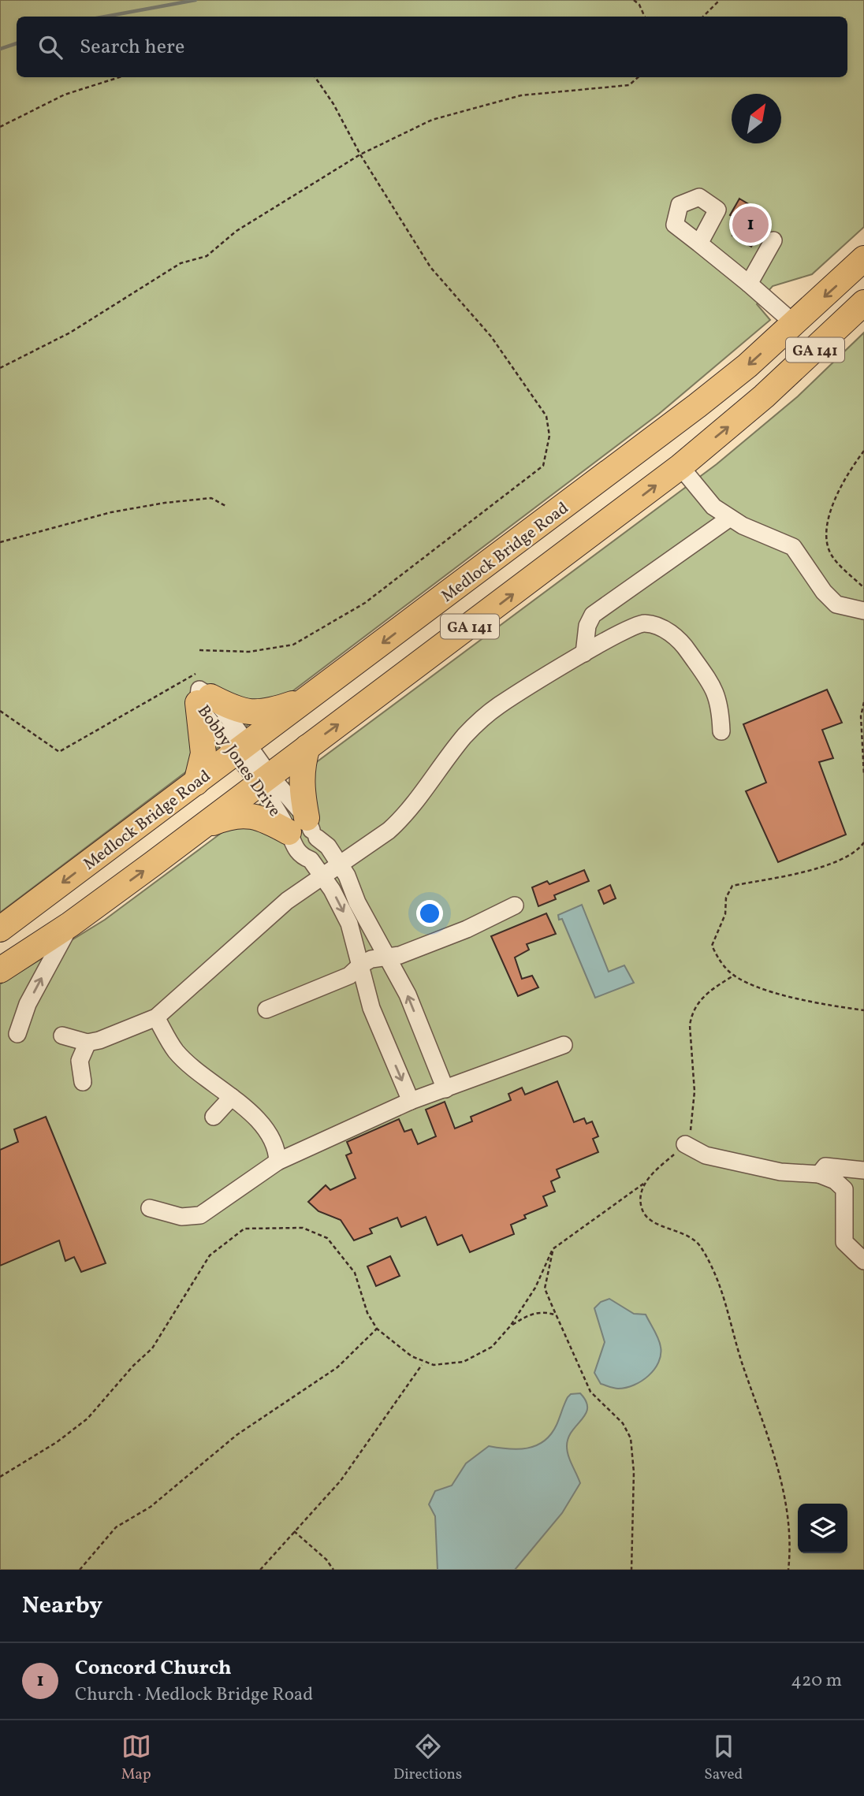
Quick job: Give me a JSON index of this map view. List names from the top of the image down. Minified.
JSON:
{"streets":{"highway":["GA 141","Medlock Bridge Road"],"lane":["Bobby Jones Drive"]},"crossings":[["GA 141","Bobby Jones Drive"],["Medlock Bridge Road","Bobby Jones Drive"]],"north":"top right","page":{"search":"Search here","pins":"1","heading":"Nearby","list":[{"mark":"1","name":"Concord Church","note":"Church · Medlock Bridge Road","value":"420 m"}],"nav":["Map","Directions","Saved"]}}
